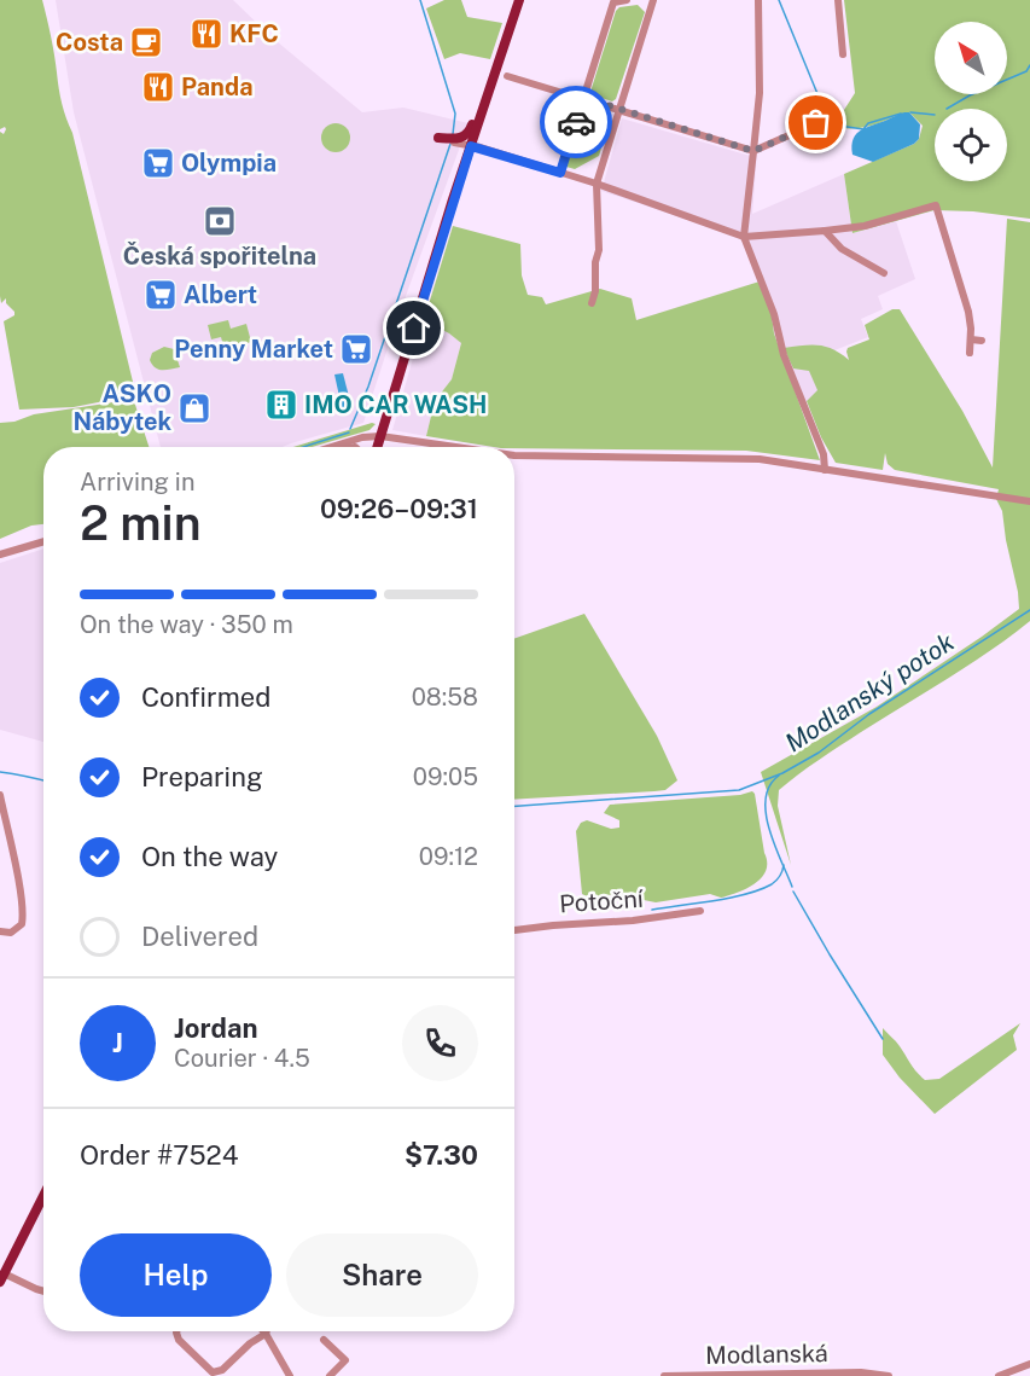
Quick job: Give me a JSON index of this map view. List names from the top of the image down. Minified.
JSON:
{"streets":{"street":["Potoční","Modlanská"]},"water":["Modlanský potok"],"places":{"restaurant":["KFC","Panda"],"cafe":["Costa"],"supermarket":["Olympia","Albert","Penny Market"],"bank":["Česká spořitelna"],"building":["IMO CAR WASH"],"shop":["ASKO Nábytek"]},"north":"top left","page":{"heading":["2 min","Arriving in","09:26–09:31"],"panel":["Jordan","Courier · 4.5","Order #7524","$7.30"],"bar":"On the way · 350 m","list":[["Confirmed","08:58"],["Preparing","09:05"],["On the way","09:12"],"Delivered"],"round":"J","buttons":["Help","Share"]}}
